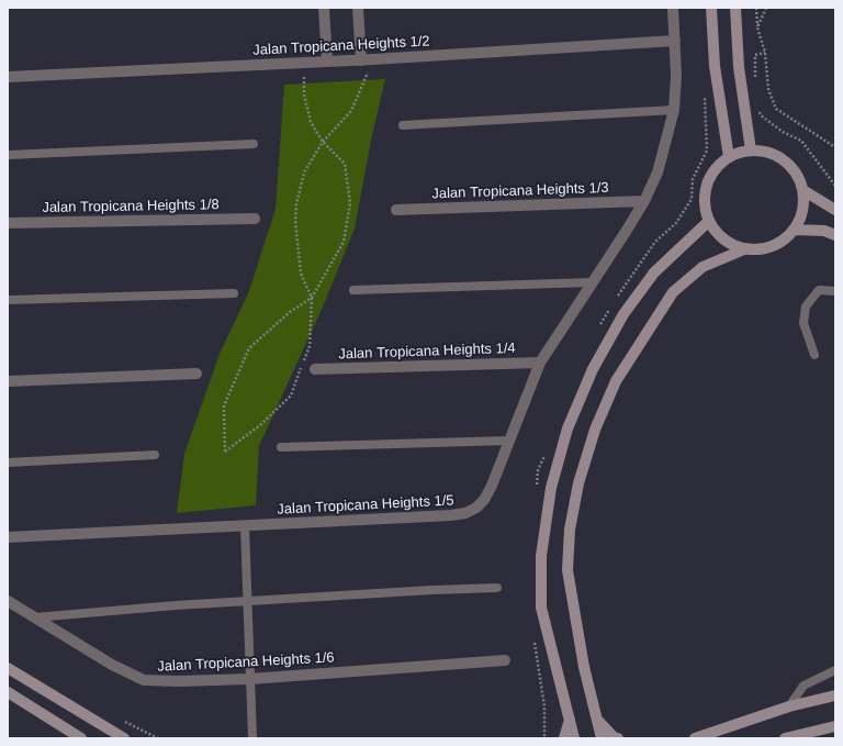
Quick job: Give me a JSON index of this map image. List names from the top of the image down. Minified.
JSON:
{"streets":{"street":["Jalan Tropicana Heights 1/2","Jalan Tropicana Heights 1/3","Jalan Tropicana Heights 1/8","Jalan Tropicana Heights 1/4","Jalan Tropicana Heights 1/5","Jalan Tropicana Heights 1/6"]},"crossings":[["Jalan Tropicana Heights 1/2","Jalan Tropicana Heights 1/5"],["Jalan Tropicana Heights 1/3","Jalan Tropicana Heights 1/5"],["Jalan Tropicana Heights 1/4","Jalan Tropicana Heights 1/5"]]}
